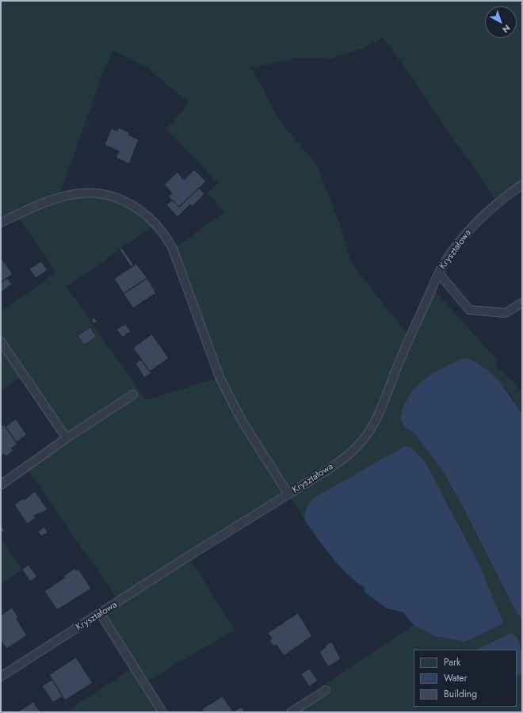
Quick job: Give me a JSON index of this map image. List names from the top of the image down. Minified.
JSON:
{"streets":{"lane":["Kryształowa"]},"legend":["Park","Water","Building"],"north":"bottom right"}
